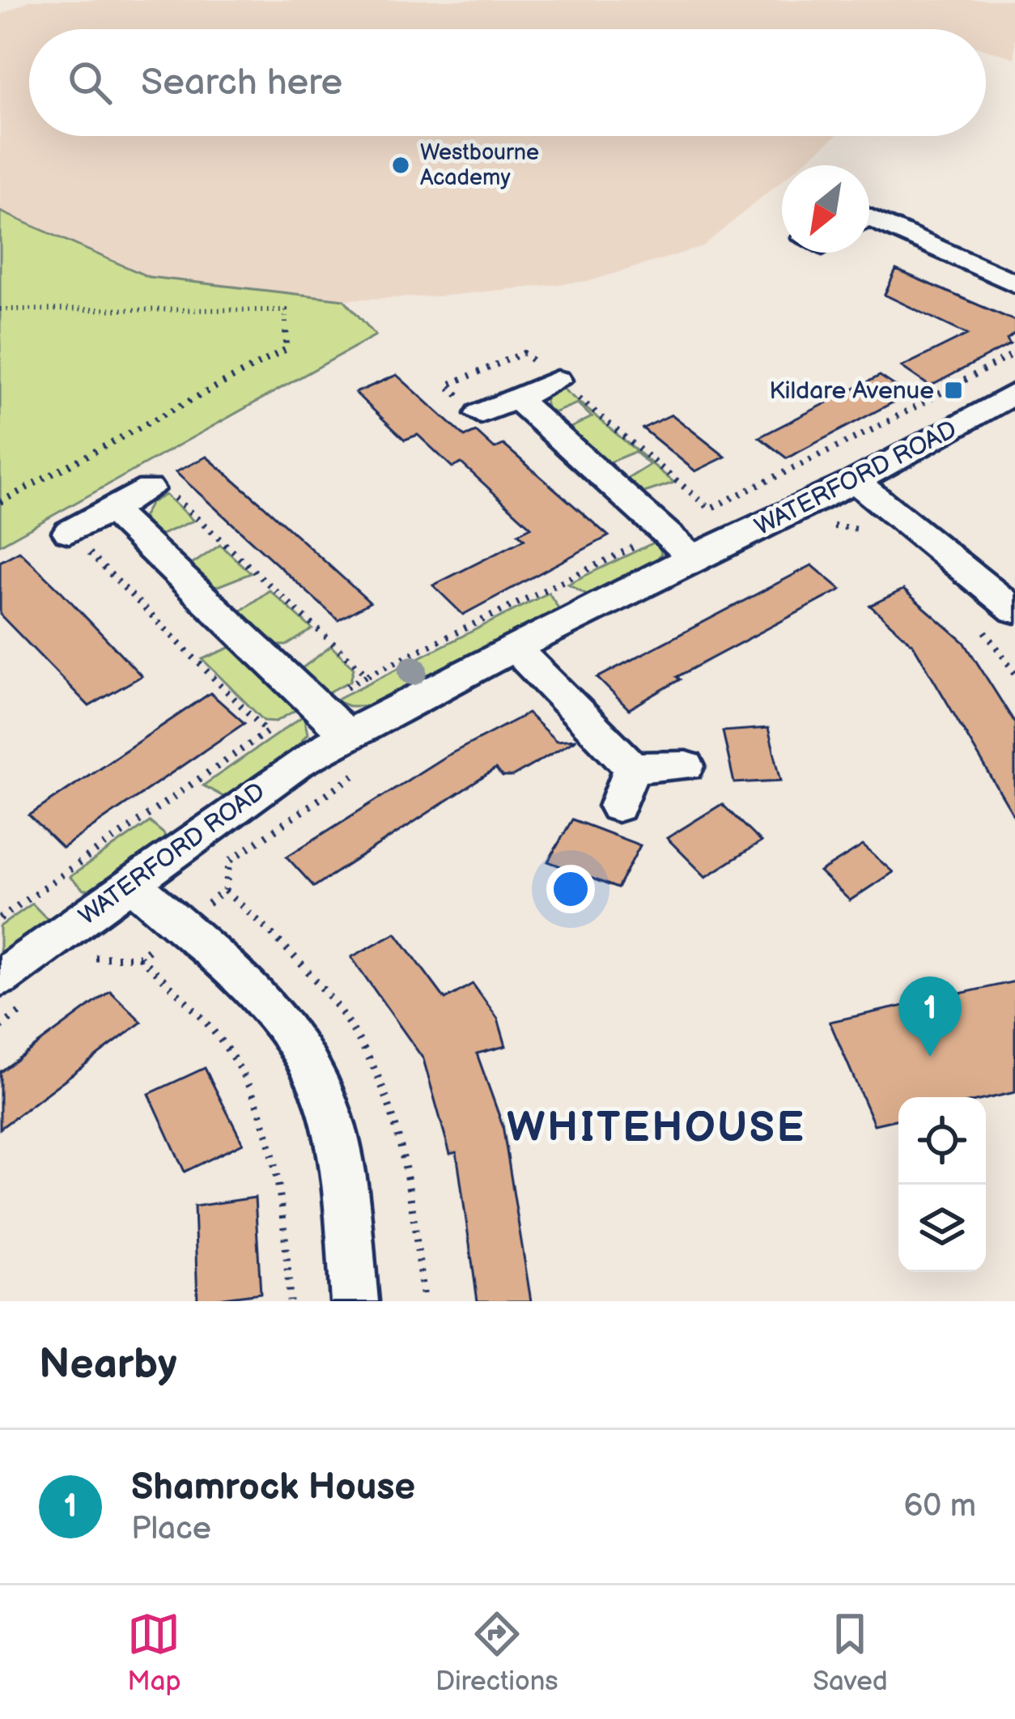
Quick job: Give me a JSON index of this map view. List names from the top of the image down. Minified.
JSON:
{"streets":{"street":["WATERFORD ROAD"]},"districts":["WHITEHOUSE"],"places":{"other":["Westbourne Academy"],"transit":["Kildare Avenue"]},"north":"bottom left","page":{"search":"Search here","pins":"1","heading":"Nearby","list":[{"mark":"1","name":"Shamrock House","note":"Place","value":"60 m"}],"nav":["Map","Directions","Saved"]}}
